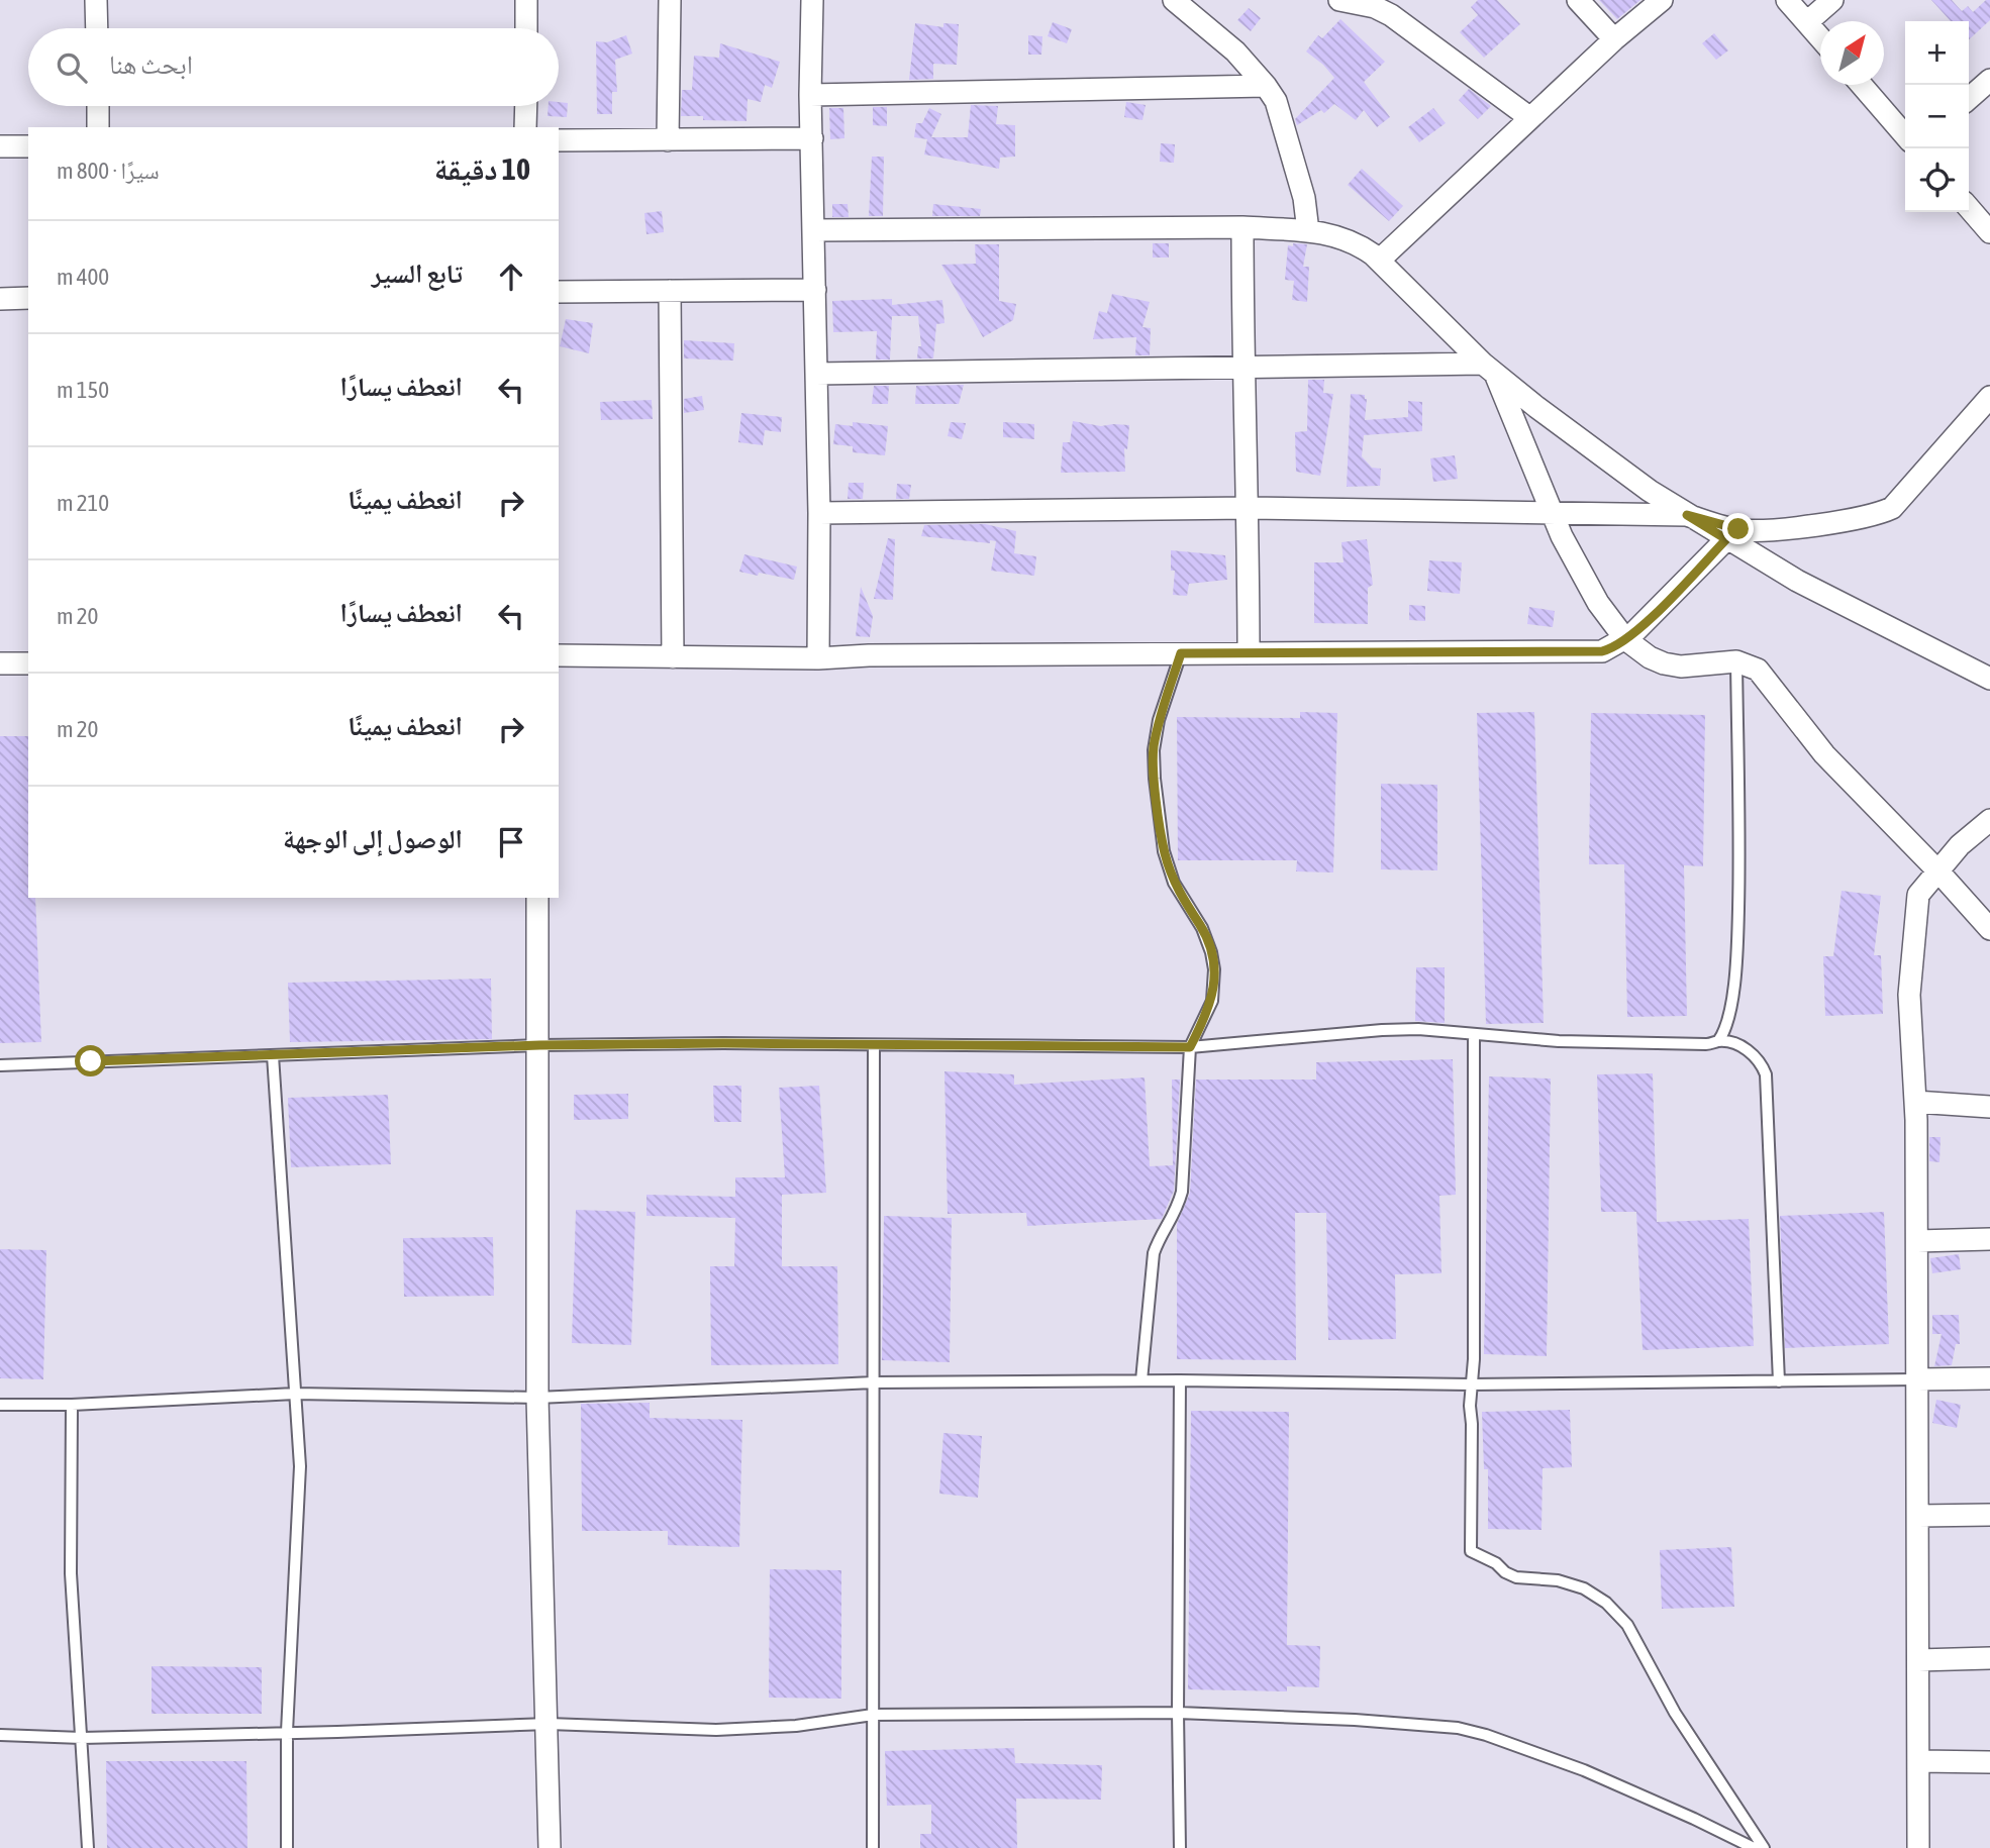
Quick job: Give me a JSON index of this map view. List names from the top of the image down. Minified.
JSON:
{"north":"top right","page":{"map_buttons":["+","−"],"search":"ابحث هنا","heading":["10 دقيقة","سيرًا · 800 m"],"list":[["تابع السير","400 m"],["انعطف يسارًا","150 m"],["انعطف يمينًا","210 m"],["انعطف يسارًا","20 m"],["انعطف يمينًا","20 m"],"الوصول إلى الوجهة"]}}
